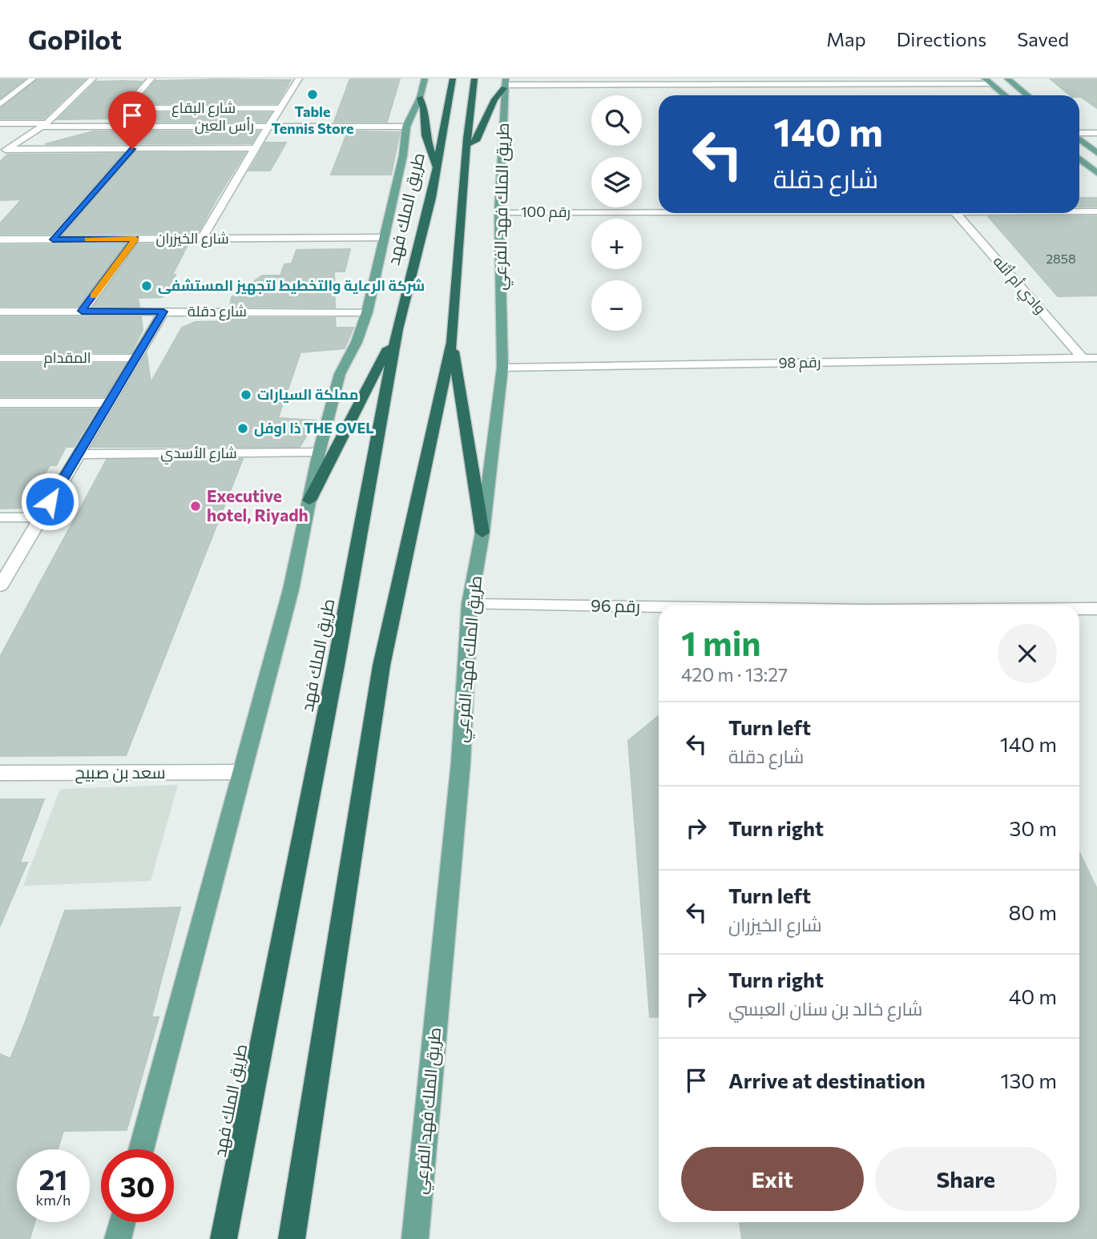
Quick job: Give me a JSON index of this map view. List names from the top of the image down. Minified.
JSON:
{"streets":{"highway":["طريق الملك فهد"],"main road":["طريق الملك فهد الفرعي"],"street":["شارع البقاع","رأس العين","رقم 100","شارع الخيزران","وادي أم أثله","شارع دقلة","المقدام","رقم 98","شارع الأسدي","رقم 96","سعد بن صبيح"]},"crossings":[["طريق الملك فهد الفرعي","رقم 100"],["طريق الملك فهد الفرعي","رقم 98"],["طريق الملك فهد الفرعي","رقم 96"],["وادي أم أثله","رقم 98"]],"places":["Table Tennis Store","شركة الرعاية والتخطيط لتجهيز المستشفى","مملكة السيارات","ذا اوفل THE OVEL","Executive hotel, Riyadh"],"house_numbers":["2858"],"page":{"header":"GoPilot","nav":["Map","Directions","Saved"],"map_buttons":["+","−"],"turn":["140 m","شارع دقلة"],"heading":["1 min","420 m · 13:27"],"list":[{"name":"Turn left","note":"شارع دقلة","value":"140 m"},{"name":"Turn right","value":"30 m"},{"name":"Turn left","note":"شارع الخيزران","value":"80 m"},{"name":"Turn right","note":"شارع خالد بن سنان العبسي","value":"40 m"},{"name":"Arrive at destination","value":"130 m"}],"buttons":["Exit","Share"],"speed":"21 km/h","limit":"30"}}
